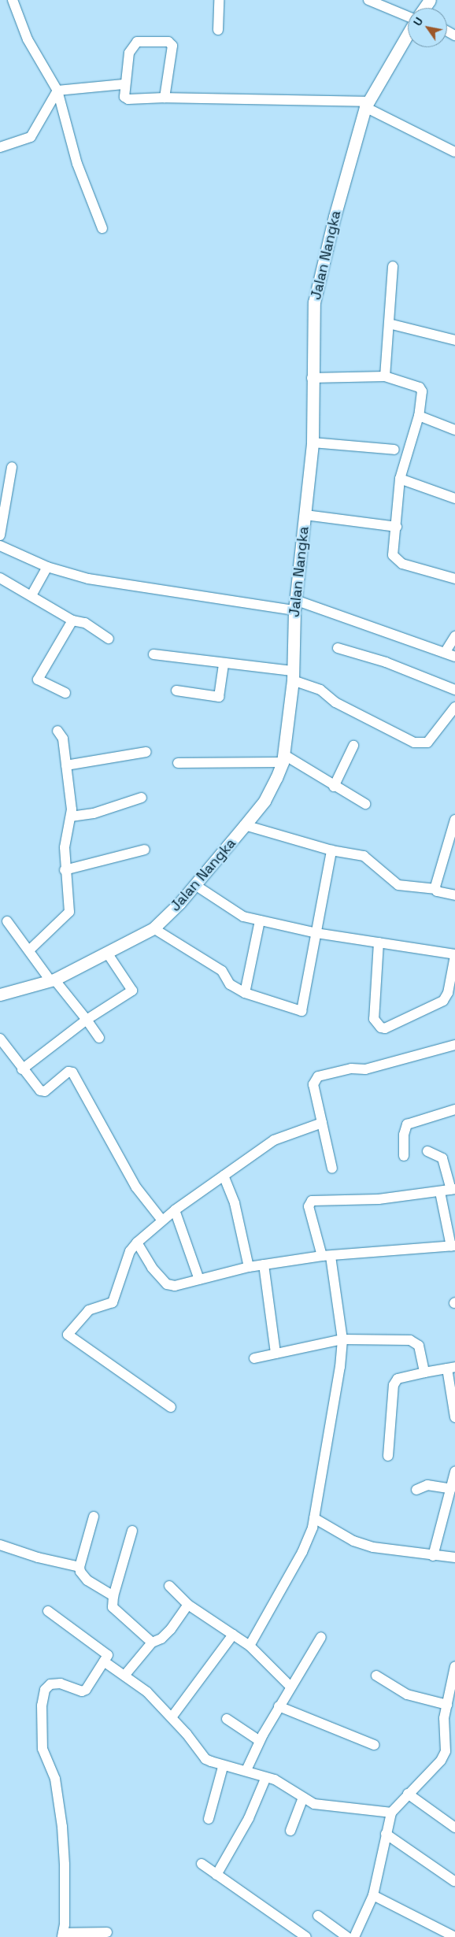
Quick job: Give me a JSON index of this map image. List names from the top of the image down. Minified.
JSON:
{"streets":{"street":["Jalan Nangka"]},"north":"top left"}
